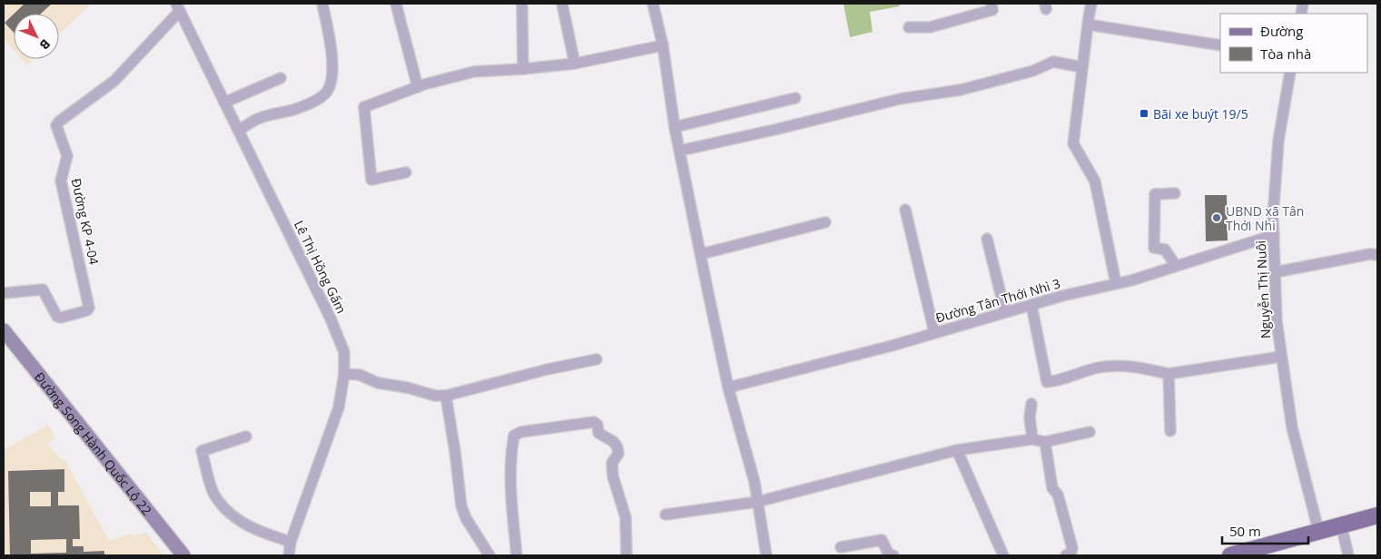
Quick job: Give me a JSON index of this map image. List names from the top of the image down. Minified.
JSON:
{"streets":{"street":["Đường KP 4-04","Lê Thị Hồng Gấm","Nguyễn Thị Nuôi","Đường Tân Thới Nhì 3","Đường Song Hành Quốc Lộ 22"]},"crossings":[["Đường KP 4-04","Lê Thị Hồng Gấm"],["Nguyễn Thị Nuôi","Đường Tân Thới Nhì 3"]],"places":{"transit":["Bãi xe buýt 19/5"],"other":["UBND xã Tân Thới Nhì"]},"legend":["Đường","Tòa nhà"],"scale_bar":"50 m","north":"bottom right"}
